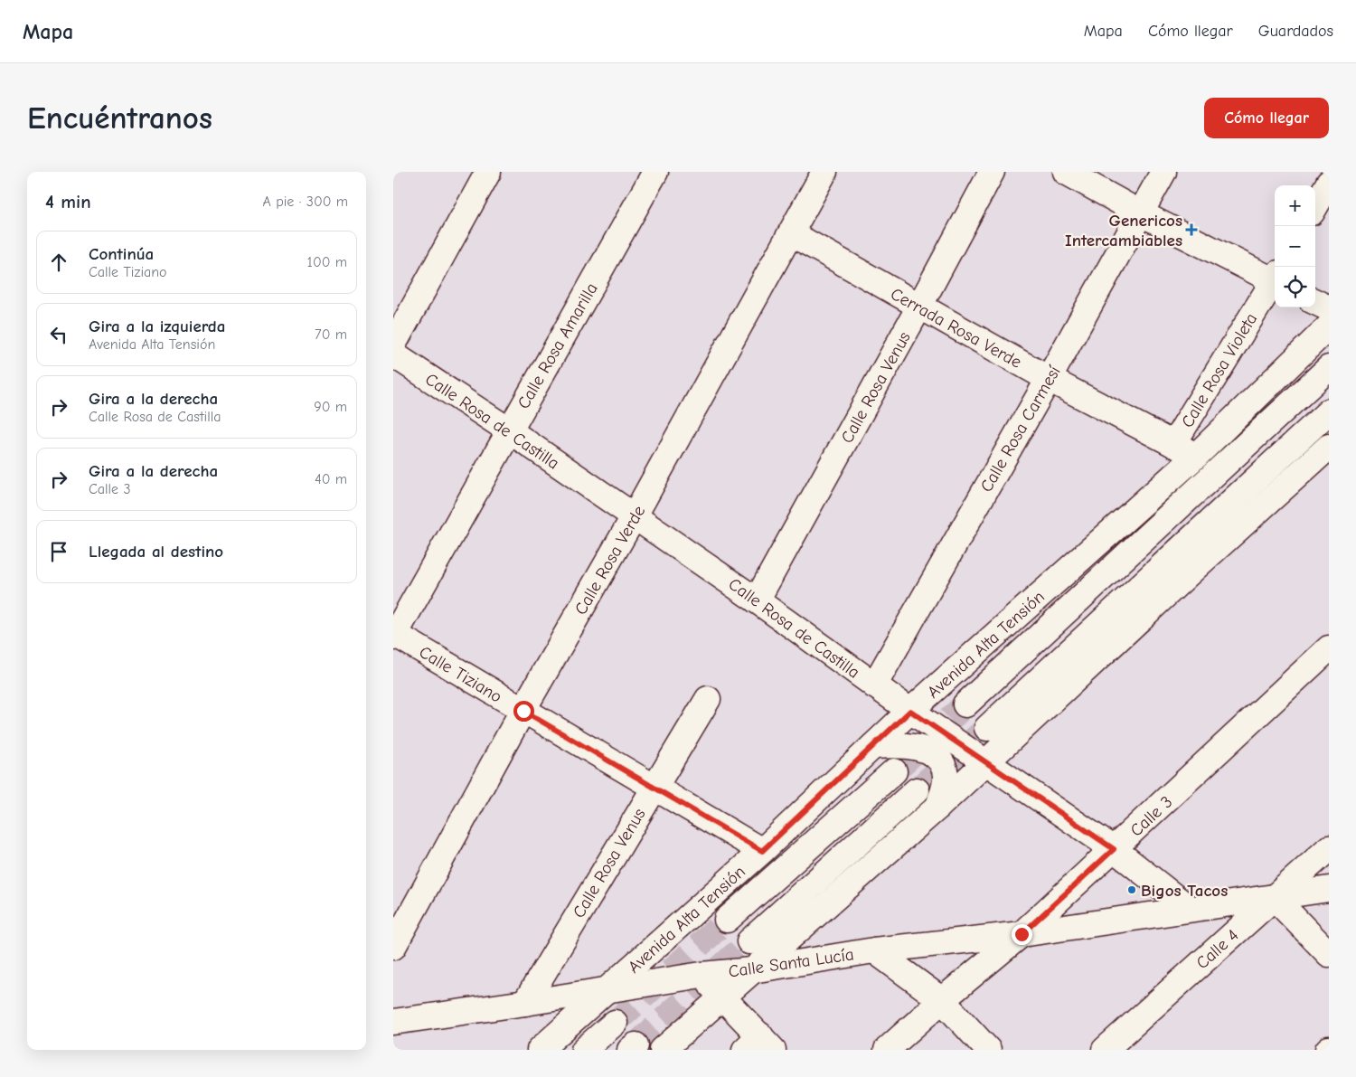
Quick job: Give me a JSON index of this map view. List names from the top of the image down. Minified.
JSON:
{"streets":{"street":["Cerrada Rosa Verde","Calle Rosa Amarilla","Calle Rosa Violeta","Calle Rosa Venus","Calle Rosa de Castilla","Calle Rosa Carmesí","Calle Rosa Verde","Avenida Alta Tensión","Calle Tiziano","Calle 3","Calle 4","Calle Santa Lucía"]},"crossings":[["Cerrada Rosa Verde","Calle Rosa Violeta"],["Cerrada Rosa Verde","Calle Rosa Venus"],["Cerrada Rosa Verde","Calle Rosa Carmesí"],["Cerrada Rosa Verde","Calle Rosa Verde"],["Cerrada Rosa Verde","Avenida Alta Tensión"],["Calle Rosa Amarilla","Calle Rosa de Castilla"],["Calle Rosa Amarilla","Calle Tiziano"],["Calle Rosa Venus","Calle Rosa de Castilla"],["Calle Rosa Venus","Calle Tiziano"],["Calle Rosa Venus","Calle Santa Lucía"],["Calle Rosa de Castilla","Calle Rosa Carmesí"],["Calle Rosa de Castilla","Calle Rosa Verde"],["Calle Rosa de Castilla","Avenida Alta Tensión"],["Calle Rosa de Castilla","Calle 3"],["Calle Rosa de Castilla","Calle Santa Lucía"],["Calle Rosa Verde","Calle Tiziano"],["Avenida Alta Tensión","Calle Tiziano"],["Avenida Alta Tensión","Calle Santa Lucía"],["Calle 3","Calle Santa Lucía"],["Calle 4","Calle Santa Lucía"]],"places":{"health":["Genericos Intercambiables"],"other":["Bigos Tacos"]},"page":{"header":"Mapa","nav":["Mapa","Cómo llegar","Guardados"],"buttons":"Cómo llegar","title":"Encuéntranos","heading":["4 min","A pie · 300 m"],"map_buttons":["+","−"],"list":[["Continúa","Calle Tiziano","100 m"],["Gira a la izquierda","Avenida Alta Tensión","70 m"],["Gira a la derecha","Calle Rosa de Castilla","90 m"],["Gira a la derecha","Calle 3","40 m"],"Llegada al destino"]}}
